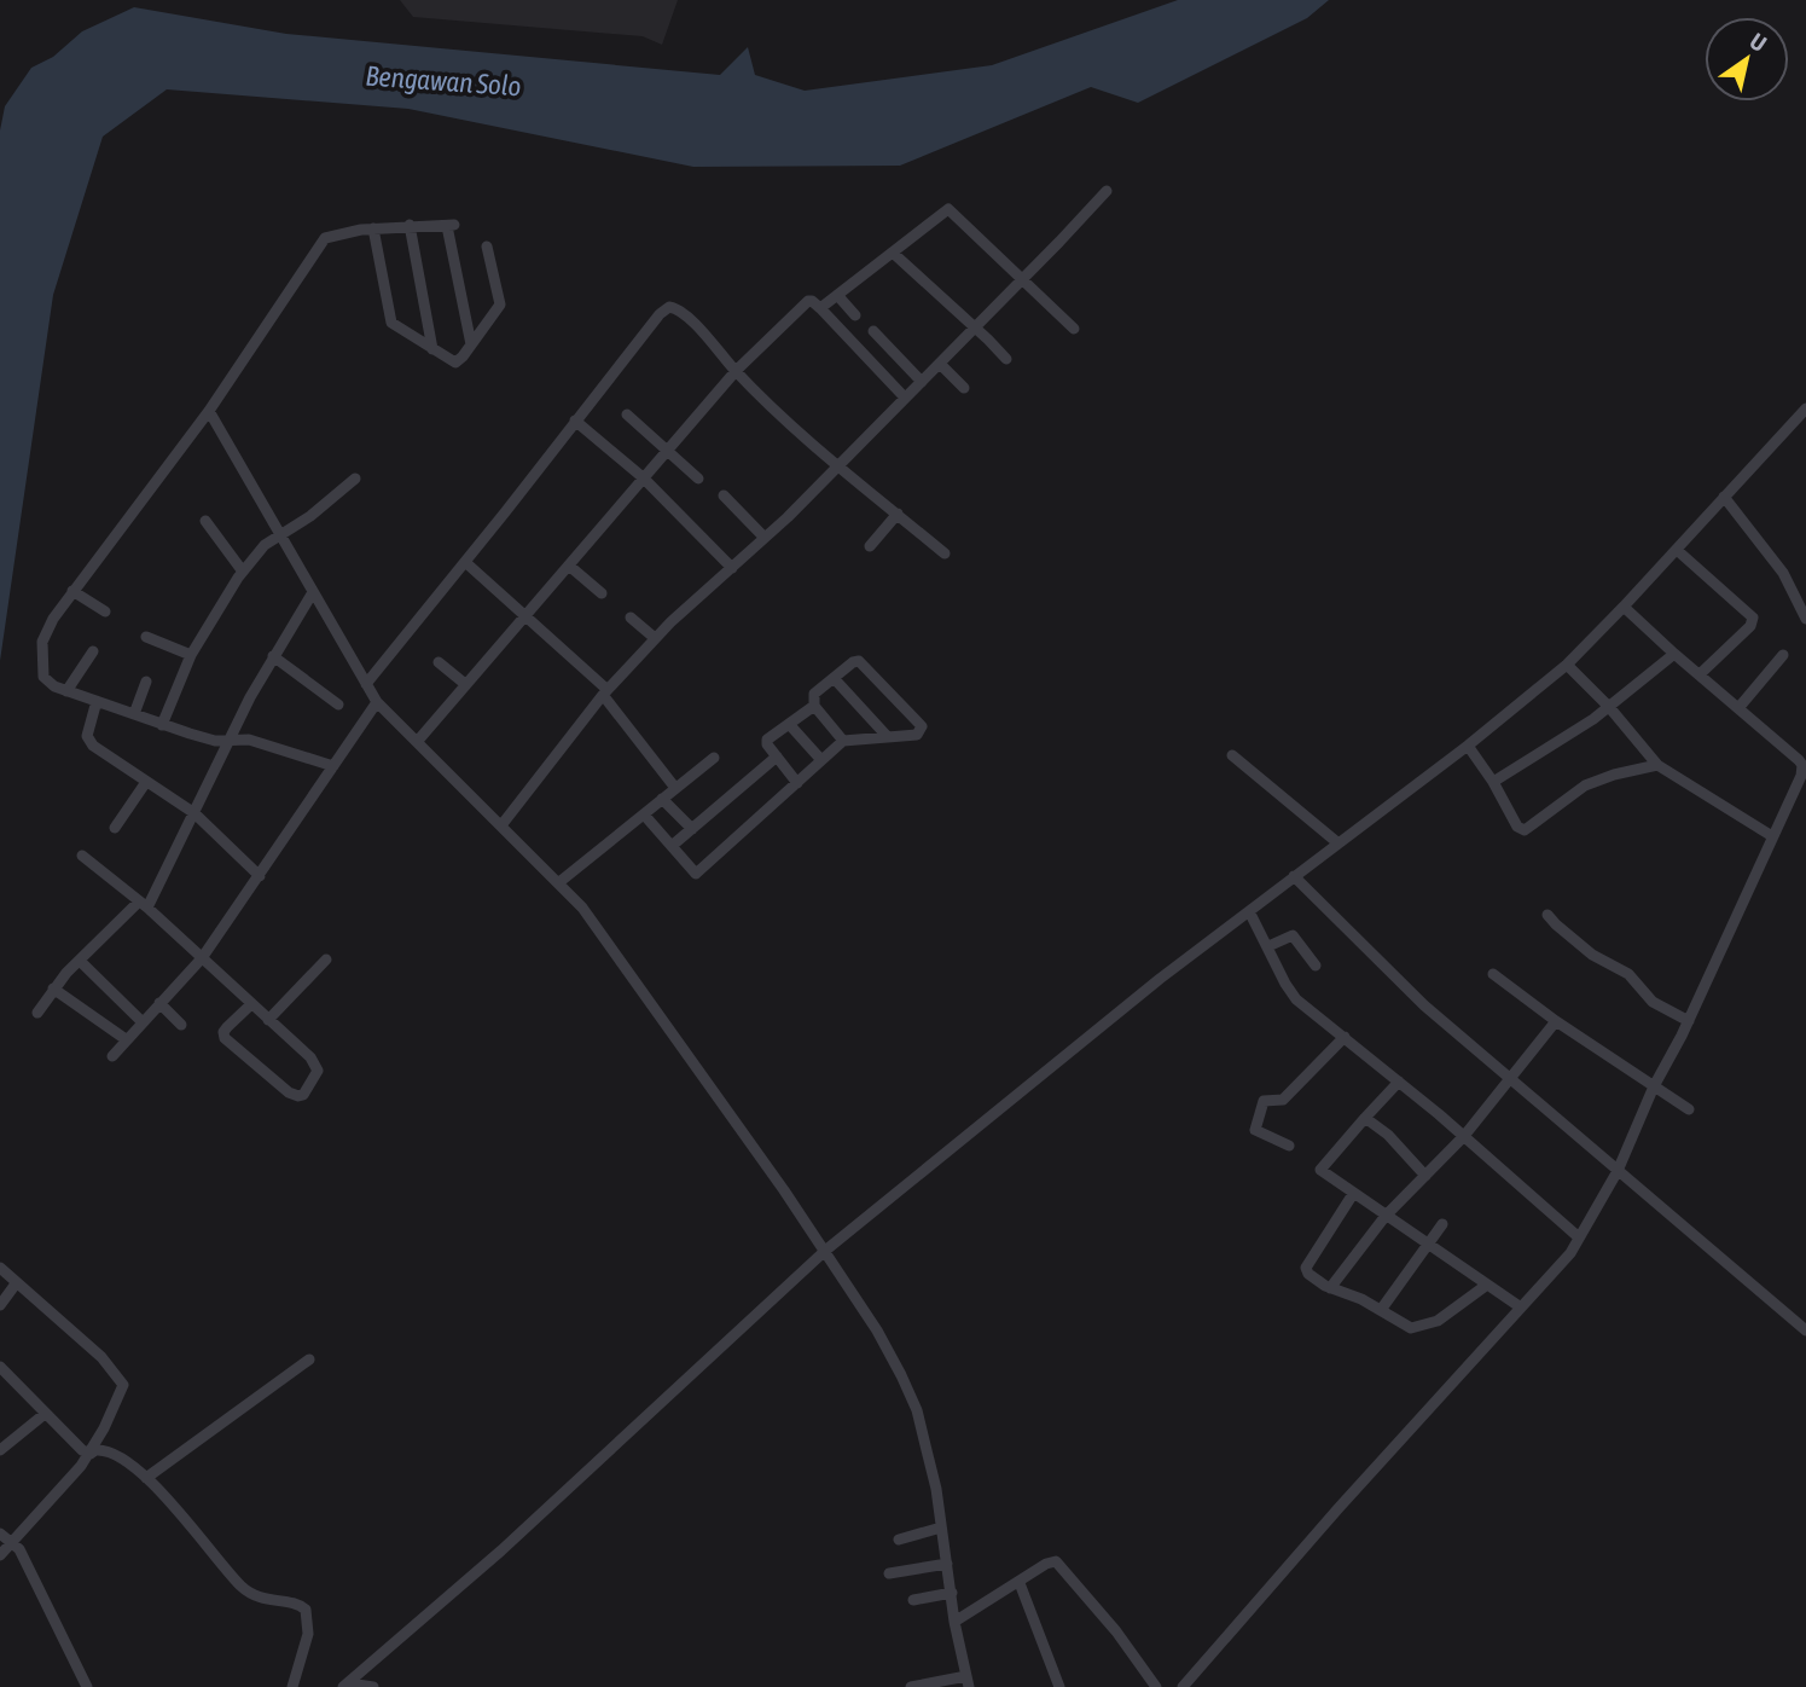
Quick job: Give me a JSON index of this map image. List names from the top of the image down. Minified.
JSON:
{"water":["Bengawan Solo"],"north":"top right"}
